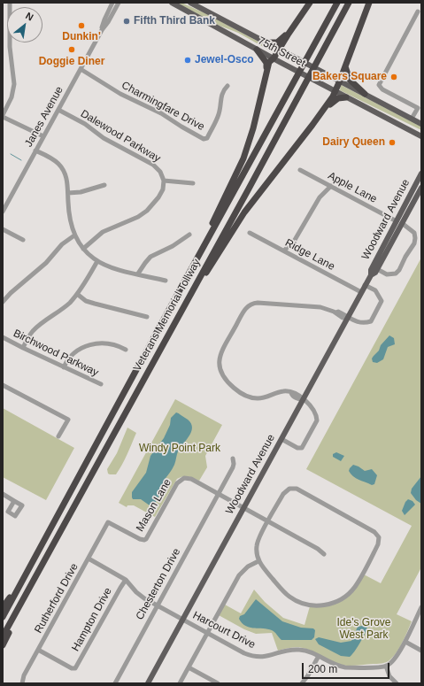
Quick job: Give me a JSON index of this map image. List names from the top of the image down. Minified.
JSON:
{"streets":{"highway":["Veterans Memorial Tollway"],"main road":["75th Street","Woodward Avenue"],"street":["Charmingfare Drive","Janes Avenue","Dalewood Parkway","Apple Lane","Ridge Lane","Birchwood Parkway","Mason Lane","Chesterton Drive","Rutherford Drive","Hampton Drive","Harcourt Drive"]},"crossings":[["Charmingfare Drive","Janes Avenue"],["Janes Avenue","Dalewood Parkway"],["Apple Lane","Woodward Avenue"],["Woodward Avenue","Ridge Lane"],["Woodward Avenue","Harcourt Drive"],["Mason Lane","Chesterton Drive"],["Mason Lane","Rutherford Drive"],["Chesterton Drive","Harcourt Drive"],["Rutherford Drive","Hampton Drive"],["Rutherford Drive","Harcourt Drive"],["Hampton Drive","Harcourt Drive"]],"parks":["Windy Point Park","Ide's Grove West Park"],"places":["Fifth Third Bank","Dunkin'","Doggie Diner","Jewel-Osco","Bakers Square","Dairy Queen"],"scale_bar":"200 m","north":"top right"}
